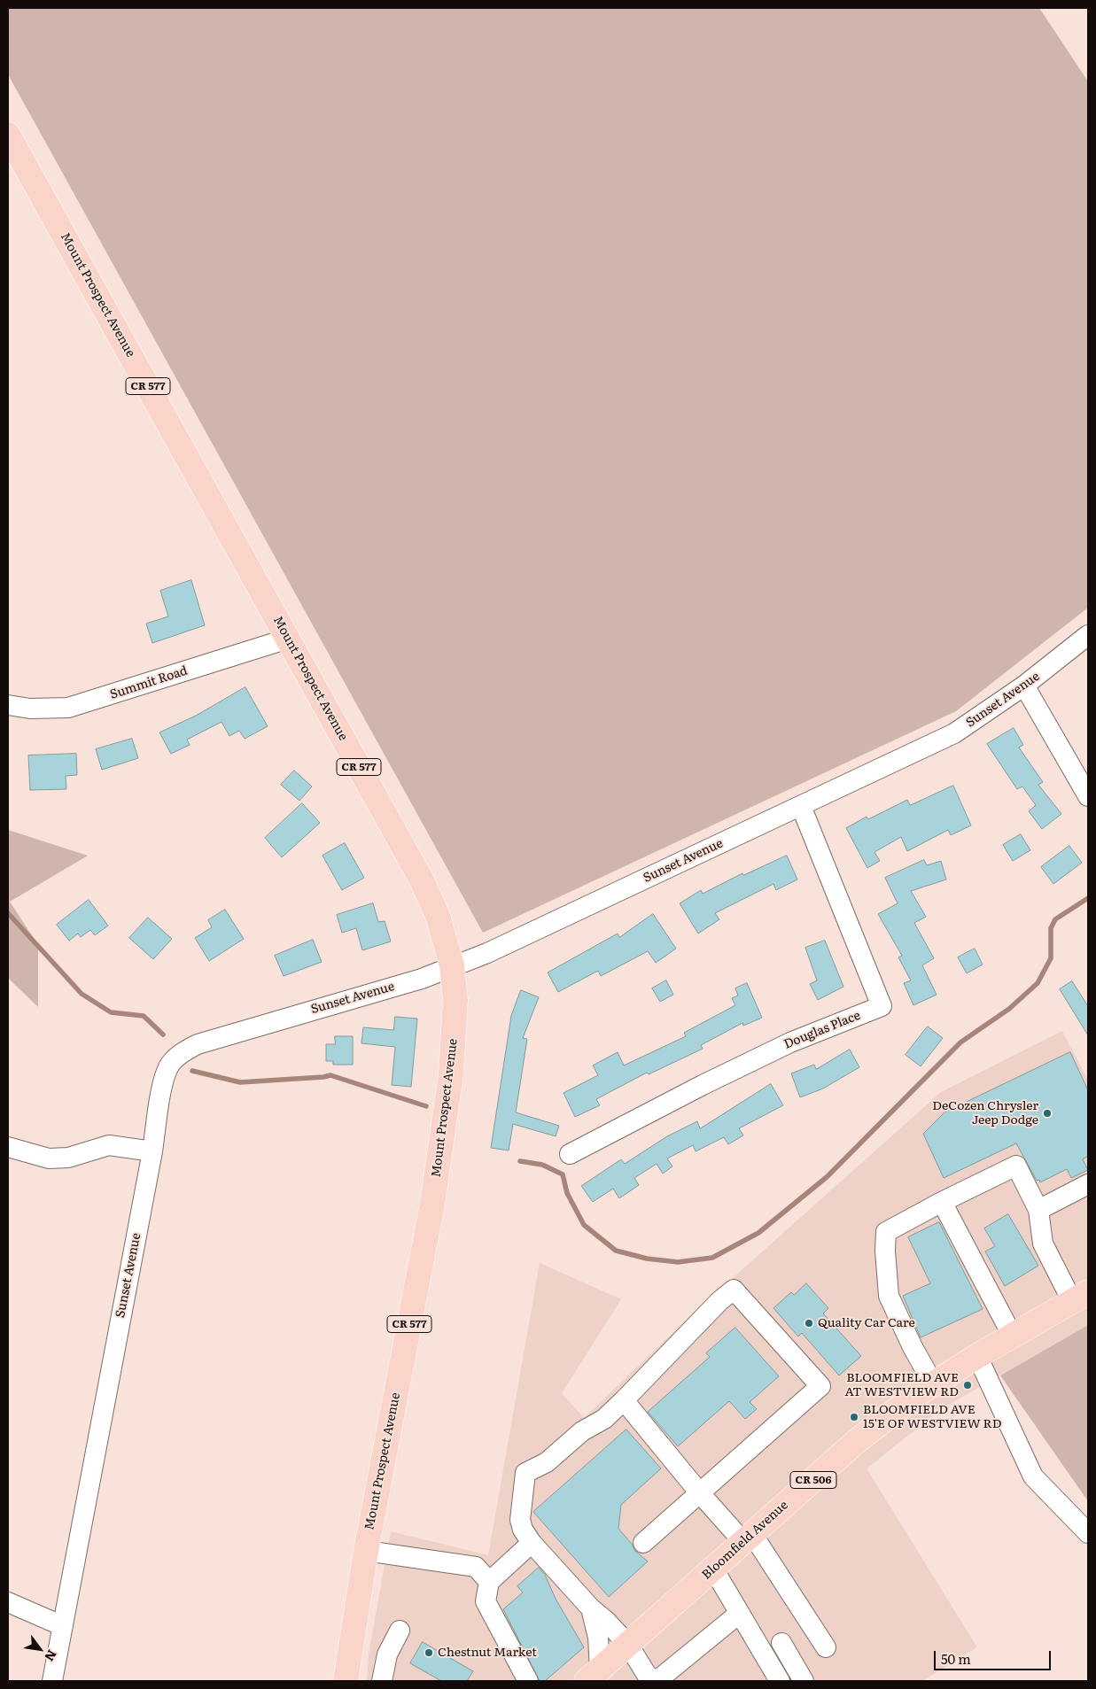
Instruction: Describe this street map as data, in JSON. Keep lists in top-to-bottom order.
{
  "streets": {
    "main road": [
      "Mount Prospect Avenue",
      "CR 577",
      "CR 506",
      "Bloomfield Avenue"
    ],
    "street": ["Summit Road", "Sunset Avenue", "Douglas Place"]
  },
  "crossings": [
    ["Mount Prospect Avenue", "Summit Road"],
    ["Mount Prospect Avenue", "Sunset Avenue"],
    ["Sunset Avenue", "Douglas Place"]
  ],
  "places": [
    "DeCozen Chrysler Jeep Dodge",
    "Quality Car Care",
    "BLOOMFIELD AVE AT WESTVIEW RD",
    "BLOOMFIELD AVE 15'E OF WESTVIEW RD",
    "Chestnut Market"
  ],
  "scale_bar": "50 m",
  "north": "bottom right"
}
